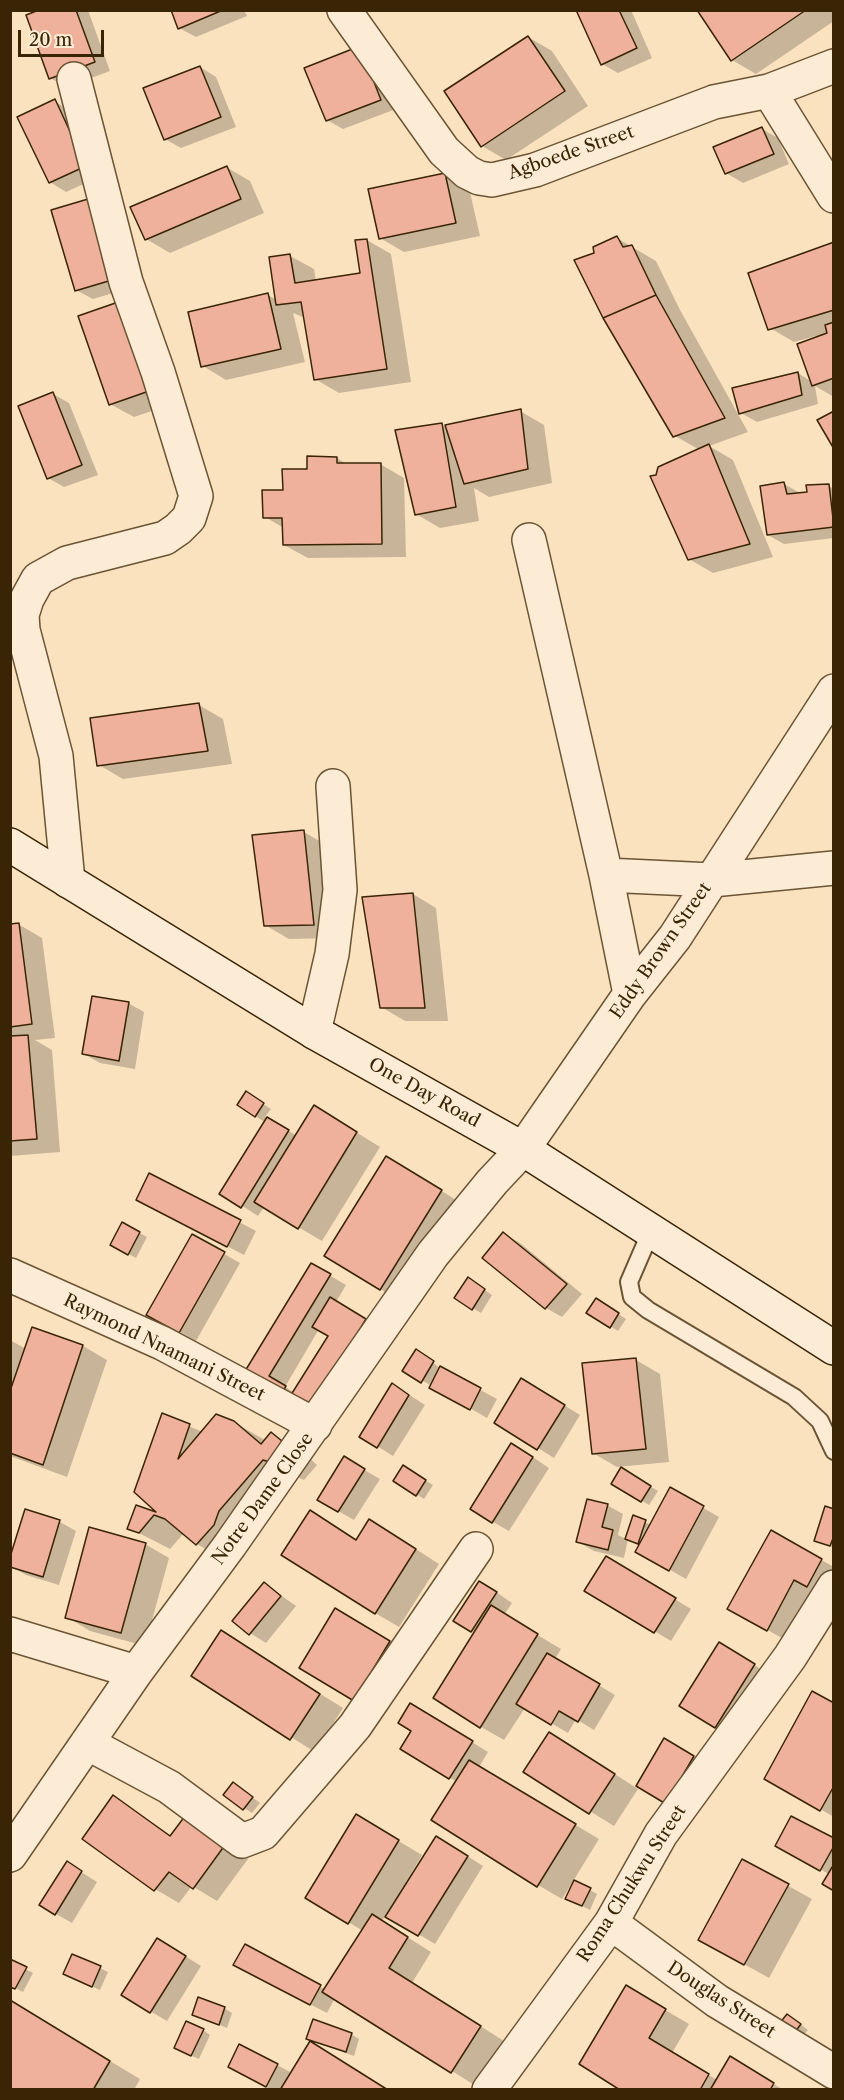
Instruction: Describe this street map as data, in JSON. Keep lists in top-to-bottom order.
{
  "streets": {
    "street": [
      "Agboede Street",
      "Eddy Brown Street",
      "One Day Road",
      "Raymond Nnamani Street",
      "Notre Dame Close",
      "Roma Chukwu Street",
      "Douglas Street"
    ]
  },
  "crossings": [
    ["Eddy Brown Street", "One Day Road"],
    ["Eddy Brown Street", "Notre Dame Close"],
    ["One Day Road", "Notre Dame Close"],
    ["Raymond Nnamani Street", "Notre Dame Close"],
    ["Roma Chukwu Street", "Douglas Street"]
  ],
  "scale_bar": "20 m"
}
